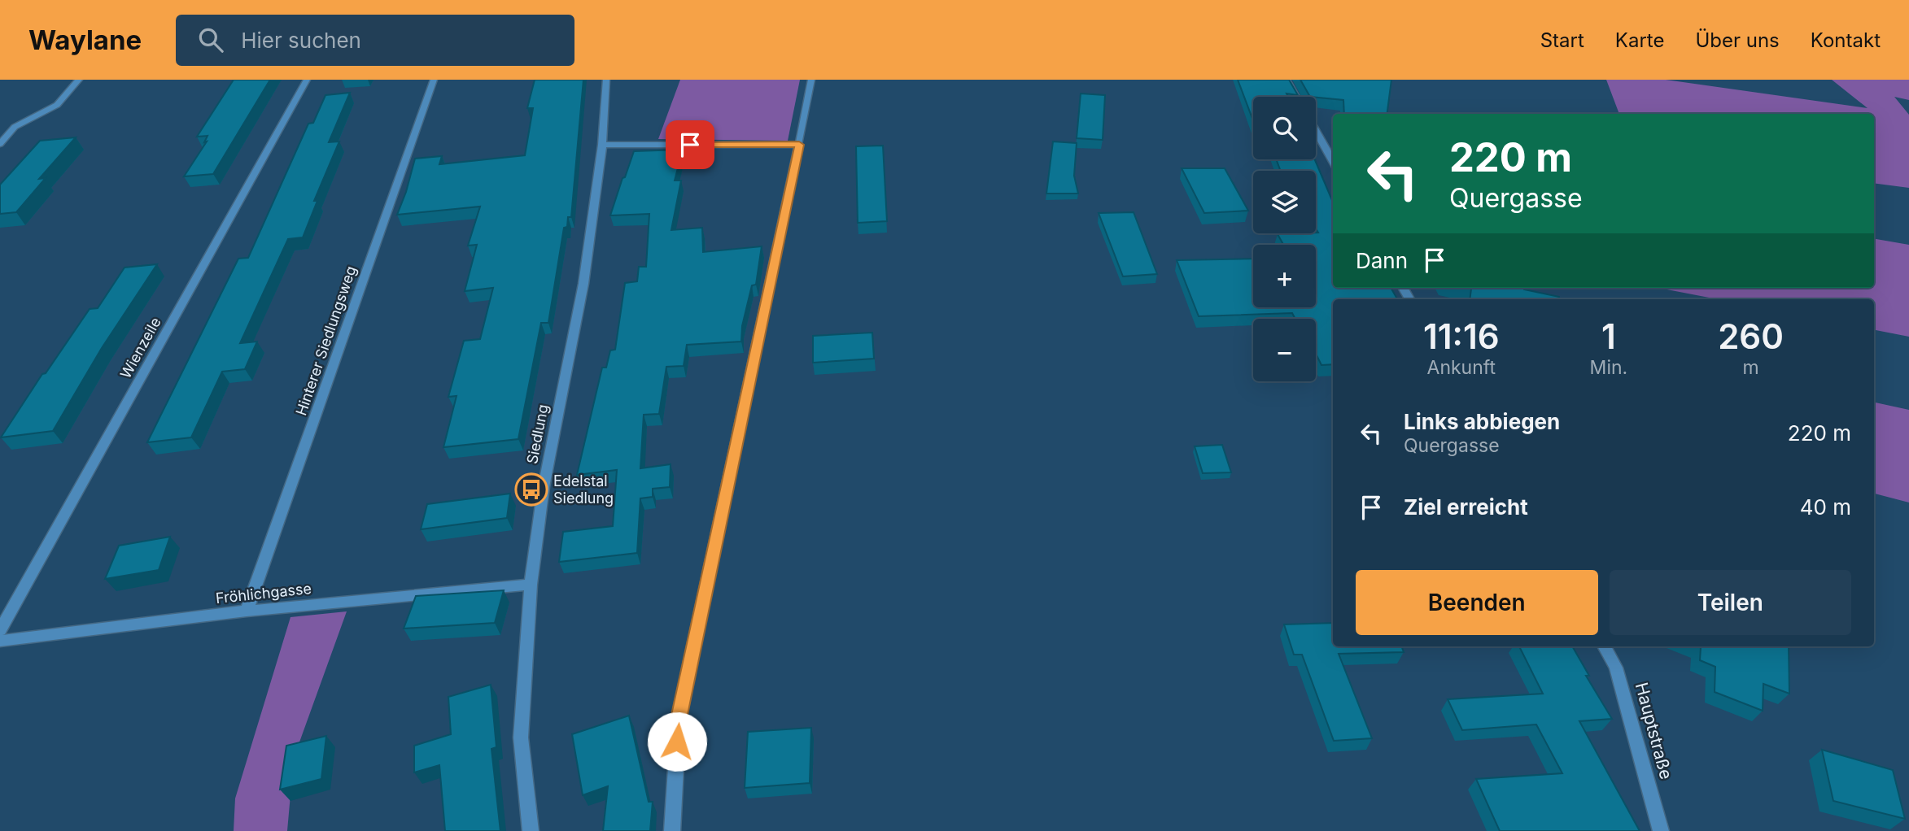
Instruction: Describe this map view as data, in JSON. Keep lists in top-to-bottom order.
{
  "streets": {
    "street": [
      "Hinterer Siedlungsweg",
      "Wienzeile",
      "Siedlung",
      "Fröhlichgasse",
      "Hauptstraße"
    ]
  },
  "crossings": [
    ["Hinterer Siedlungsweg", "Fröhlichgasse"],
    ["Siedlung", "Fröhlichgasse"]
  ],
  "places": {
    "bus stop": ["Edelstal Siedlung"]
  },
  "page": {
    "header": "Waylane",
    "search": "Hier suchen",
    "nav": [
      "Start",
      "Karte",
      "Über uns",
      "Kontakt"
    ],
    "map_buttons": ["+", "−"],
    "turn": ["220 m", "Quergasse"],
    "then": "Dann",
    "eta": [
      "11:16",
      "Ankunft",
      "1",
      "Min.",
      "260",
      "m"
    ],
    "list": [
      {
        "name": "Links abbiegen",
        "note": "Quergasse",
        "value": "220 m"
      },
      {
        "name": "Ziel erreicht",
        "value": "40 m"
      }
    ],
    "buttons": ["Beenden", "Teilen"]
  }
}
